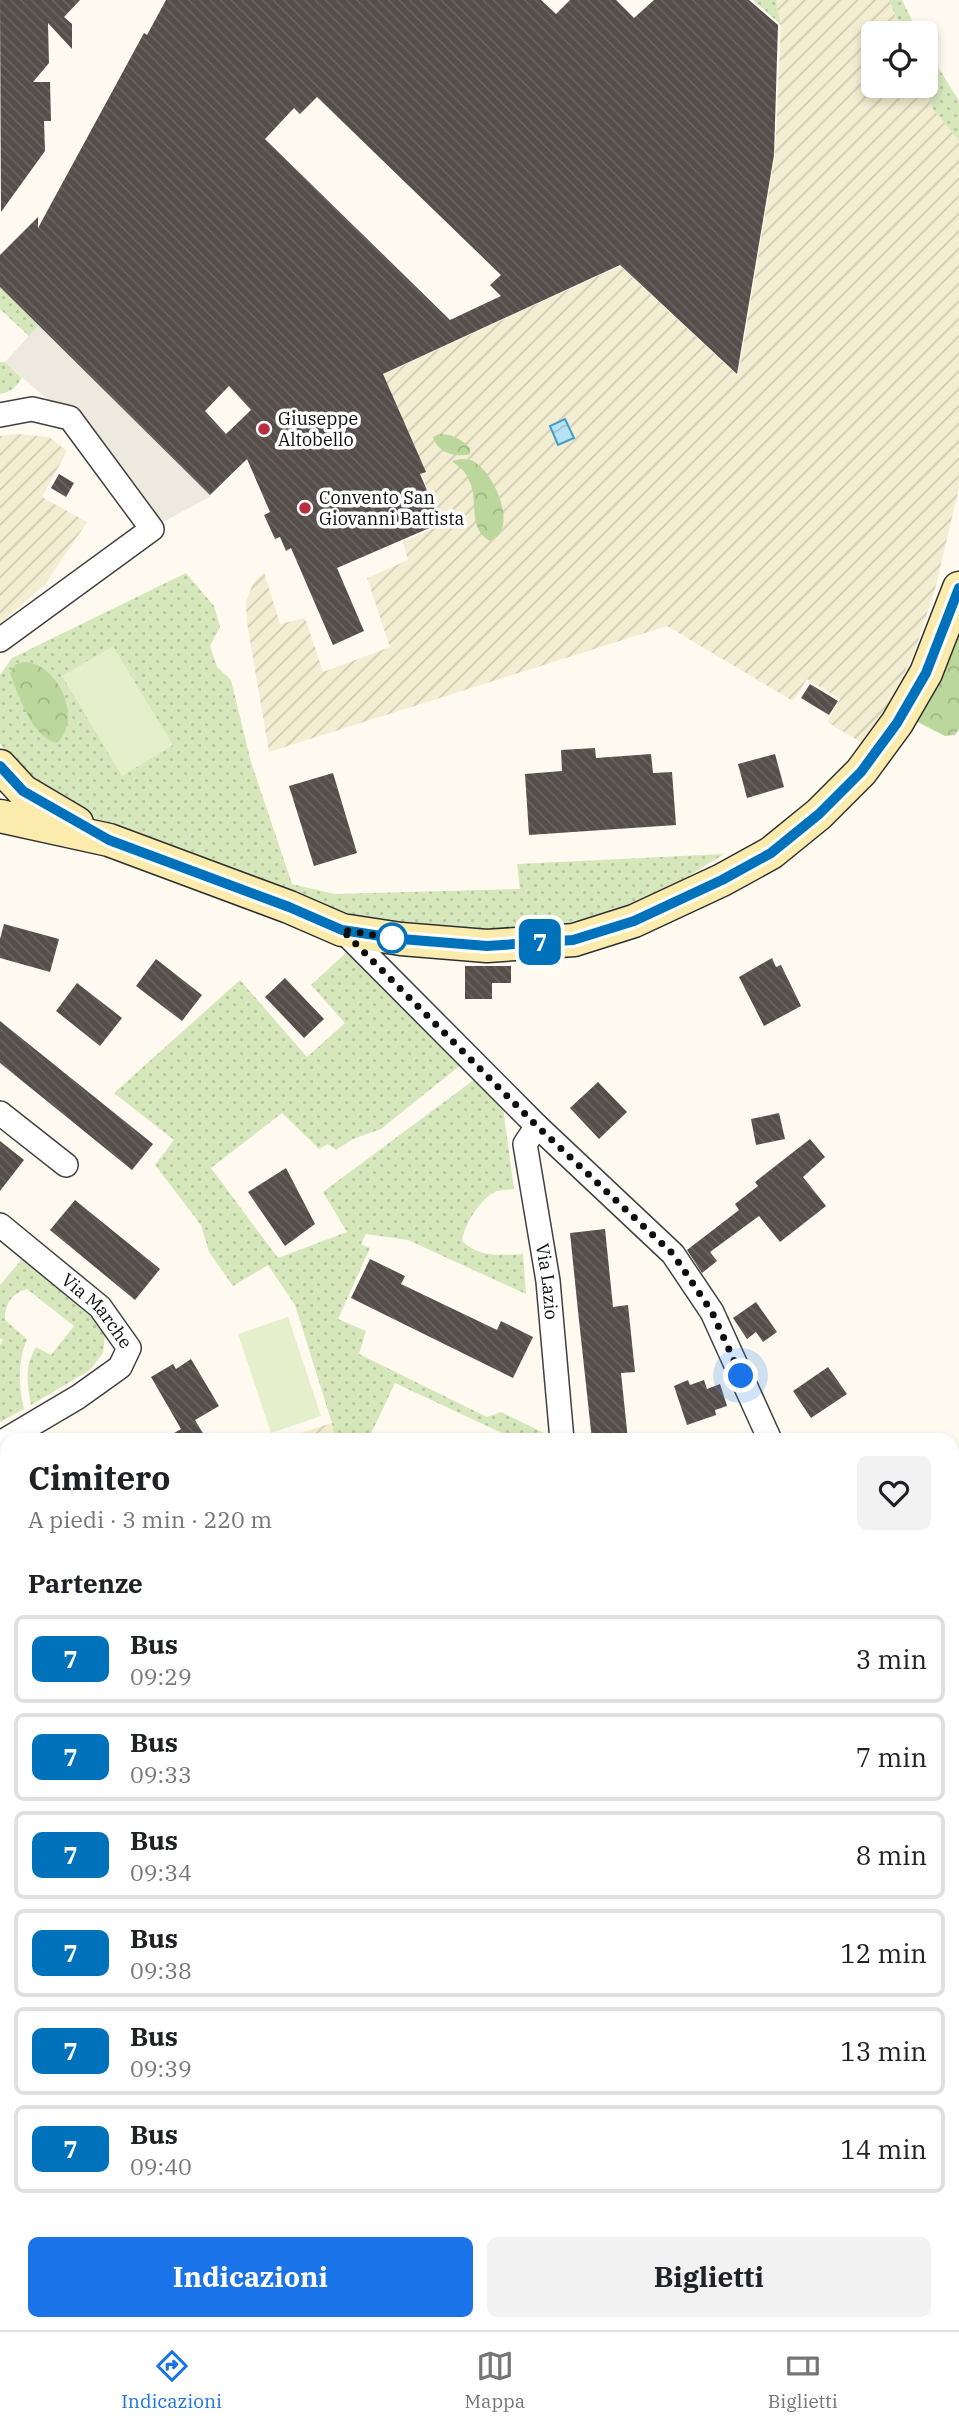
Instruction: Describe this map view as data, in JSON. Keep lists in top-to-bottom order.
{
  "streets": {
    "street": ["Via Lazio", "Via Marche"]
  },
  "places": ["Giuseppe Altobello", "Convento San Giovanni Battista"],
  "lines": ["bus line 7"],
  "page": {
    "on_map": "7",
    "heading": [
      ["Cimitero", "A piedi · 3 min · 220 m"],
      "Partenze"
    ],
    "list": [
      {
        "mark": "7",
        "name": "Bus",
        "note": "09:29",
        "value": "3 min"
      },
      {
        "mark": "7",
        "name": "Bus",
        "note": "09:33",
        "value": "7 min"
      },
      {
        "mark": "7",
        "name": "Bus",
        "note": "09:34",
        "value": "8 min"
      },
      {
        "mark": "7",
        "name": "Bus",
        "note": "09:38",
        "value": "12 min"
      },
      {
        "mark": "7",
        "name": "Bus",
        "note": "09:39",
        "value": "13 min"
      },
      {
        "mark": "7",
        "name": "Bus",
        "note": "09:40",
        "value": "14 min"
      }
    ],
    "buttons": ["Indicazioni", "Biglietti"],
    "tabs": ["Indicazioni", "Mappa", "Biglietti"]
  }
}
